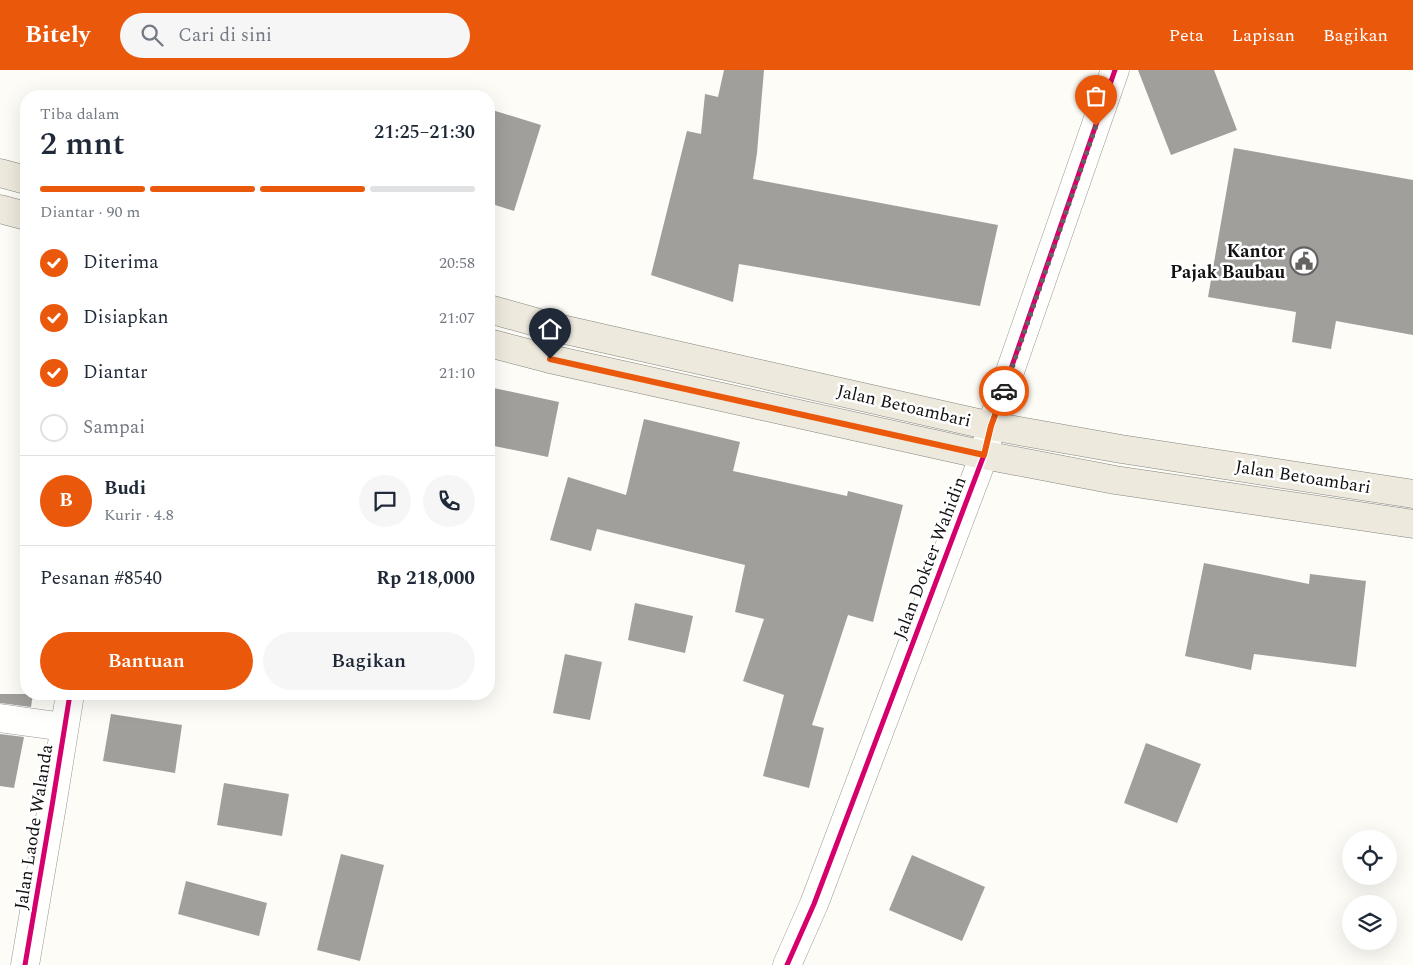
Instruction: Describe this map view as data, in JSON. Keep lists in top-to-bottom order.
{
  "streets": {
    "main road": ["Jalan Betoambari"],
    "street": ["Jalan Dokter Wahidin", "Jalan Laode Walanda"]
  },
  "crossings": [
    ["Jalan Betoambari", "Jalan Dokter Wahidin"]
  ],
  "places": {
    "public building": ["Kantor Pajak Baubau"]
  },
  "page": {
    "header": "Bitely",
    "search": "Cari di sini",
    "nav": ["Peta", "Lapisan", "Bagikan"],
    "heading": ["2 mnt", "Tiba dalam", "21:25–21:30"],
    "panel": [
      "Budi",
      "Kurir · 4.8",
      "Pesanan #8540",
      "Rp 218,000"
    ],
    "bar": "Diantar · 90 m",
    "list": [
      ["Diterima", "20:58"],
      ["Disiapkan", "21:07"],
      ["Diantar", "21:10"],
      "Sampai"
    ],
    "round": "B",
    "buttons": ["Bantuan", "Bagikan"]
  }
}
